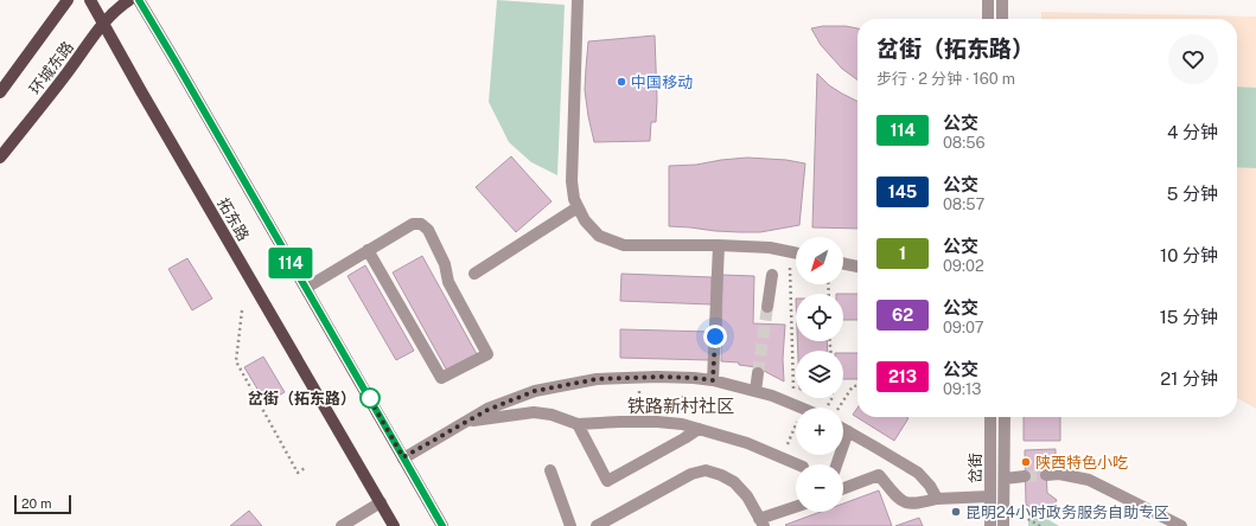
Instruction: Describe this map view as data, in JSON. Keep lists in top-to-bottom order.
{
  "streets": {
    "main road": ["环城东路", "拓东路"],
    "street": ["岔街"]
  },
  "crossings": [
    ["环城东路", "拓东路"]
  ],
  "districts": ["铁路新村社区"],
  "places": [
    "中国移动",
    "岔街（拓东路）",
    "陕西特色小吃",
    "昆明24小时政务服务自助专区"
  ],
  "lines": ["bus line 114"],
  "scale_bar": "20 m",
  "north": "bottom left",
  "page": {
    "on_map": "114",
    "heading": ["岔街（拓东路）", "步行 · 2 分钟 · 160 m"],
    "list": [
      {
        "mark": "114",
        "name": "公交",
        "note": "08:56",
        "value": "4 分钟"
      },
      {
        "mark": "145",
        "name": "公交",
        "note": "08:57",
        "value": "5 分钟"
      },
      {
        "mark": "1",
        "name": "公交",
        "note": "09:02",
        "value": "10 分钟"
      },
      {
        "mark": "62",
        "name": "公交",
        "note": "09:07",
        "value": "15 分钟"
      },
      {
        "mark": "213",
        "name": "公交",
        "note": "09:13",
        "value": "21 分钟"
      }
    ],
    "map_buttons": ["+", "−"],
    "scale": "20 m"
  }
}
